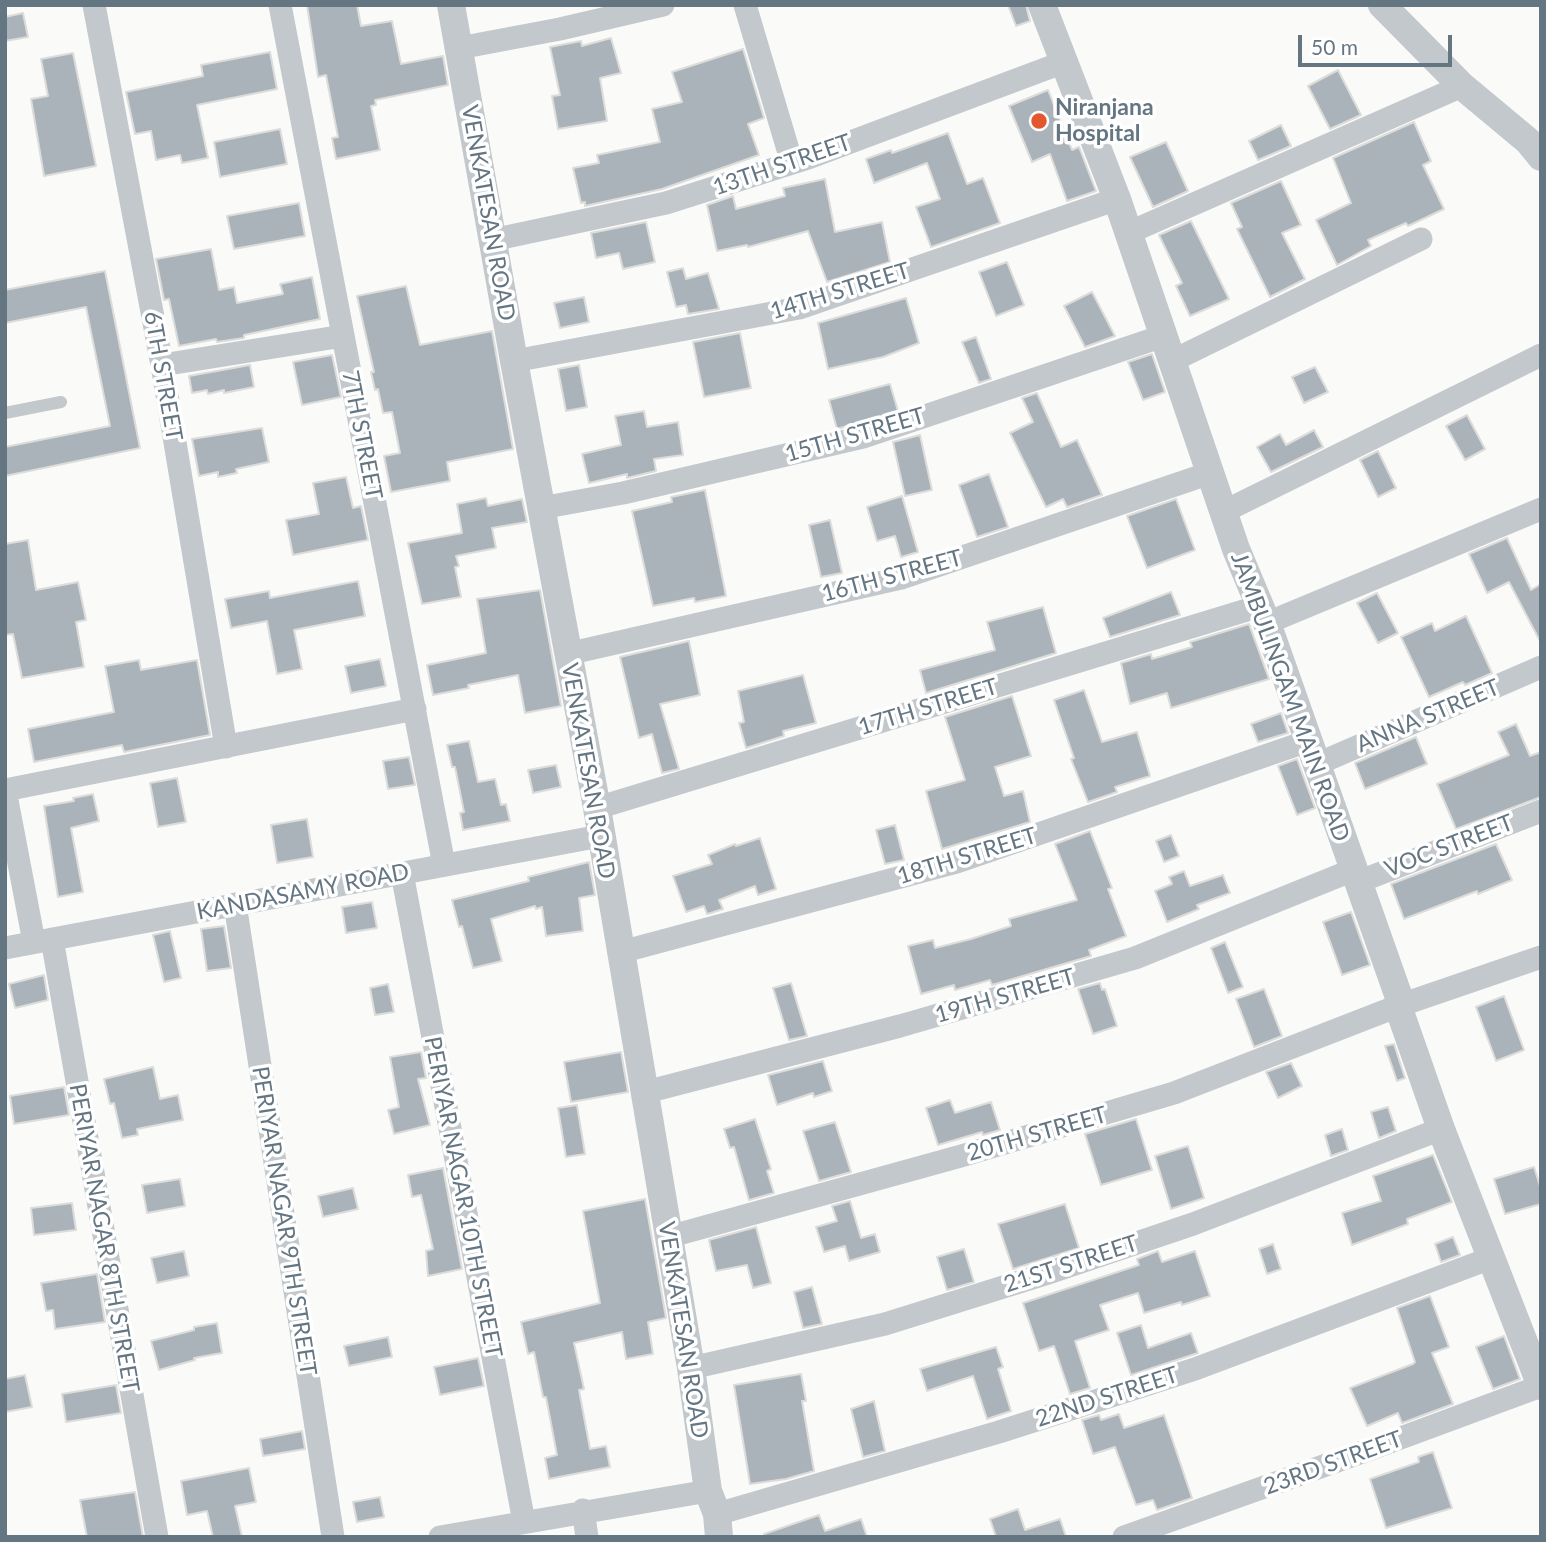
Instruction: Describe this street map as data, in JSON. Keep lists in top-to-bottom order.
{
  "streets": {
    "street": [
      "13TH STREET",
      "VENKATESAN ROAD",
      "14TH STREET",
      "6TH STREET",
      "7TH STREET",
      "15TH STREET",
      "16TH STREET",
      "JAMBULINGAM MAIN ROAD",
      "17TH STREET",
      "ANNA STREET",
      "VOC STREET",
      "18TH STREET",
      "KANDASAMY ROAD",
      "19TH STREET",
      "20TH STREET",
      "PERIYAR NAGAR 10TH STREET",
      "PERIYAR NAGAR 9TH STREET",
      "PERIYAR NAGAR 8TH STREET",
      "21ST STREET",
      "22ND STREET",
      "23RD STREET"
    ]
  },
  "crossings": [
    ["13TH STREET", "VENKATESAN ROAD"],
    ["13TH STREET", "JAMBULINGAM MAIN ROAD"],
    ["VENKATESAN ROAD", "14TH STREET"],
    ["VENKATESAN ROAD", "15TH STREET"],
    ["VENKATESAN ROAD", "16TH STREET"],
    ["VENKATESAN ROAD", "17TH STREET"],
    ["VENKATESAN ROAD", "18TH STREET"],
    ["VENKATESAN ROAD", "KANDASAMY ROAD"],
    ["VENKATESAN ROAD", "19TH STREET"],
    ["VENKATESAN ROAD", "20TH STREET"],
    ["VENKATESAN ROAD", "21ST STREET"],
    ["VENKATESAN ROAD", "22ND STREET"],
    ["14TH STREET", "JAMBULINGAM MAIN ROAD"],
    ["7TH STREET", "KANDASAMY ROAD"],
    ["15TH STREET", "JAMBULINGAM MAIN ROAD"],
    ["16TH STREET", "JAMBULINGAM MAIN ROAD"],
    ["JAMBULINGAM MAIN ROAD", "17TH STREET"],
    ["JAMBULINGAM MAIN ROAD", "ANNA STREET"],
    ["JAMBULINGAM MAIN ROAD", "VOC STREET"],
    ["JAMBULINGAM MAIN ROAD", "18TH STREET"],
    ["JAMBULINGAM MAIN ROAD", "19TH STREET"],
    ["JAMBULINGAM MAIN ROAD", "20TH STREET"],
    ["JAMBULINGAM MAIN ROAD", "21ST STREET"],
    ["JAMBULINGAM MAIN ROAD", "22ND STREET"],
    ["JAMBULINGAM MAIN ROAD", "23RD STREET"],
    ["ANNA STREET", "18TH STREET"],
    ["VOC STREET", "19TH STREET"],
    ["KANDASAMY ROAD", "PERIYAR NAGAR 10TH STREET"],
    ["KANDASAMY ROAD", "PERIYAR NAGAR 9TH STREET"],
    ["KANDASAMY ROAD", "PERIYAR NAGAR 8TH STREET"],
    ["PERIYAR NAGAR 10TH STREET", "22ND STREET"]
  ],
  "places": ["Niranjana Hospital"],
  "scale_bar": "50 m"
}
